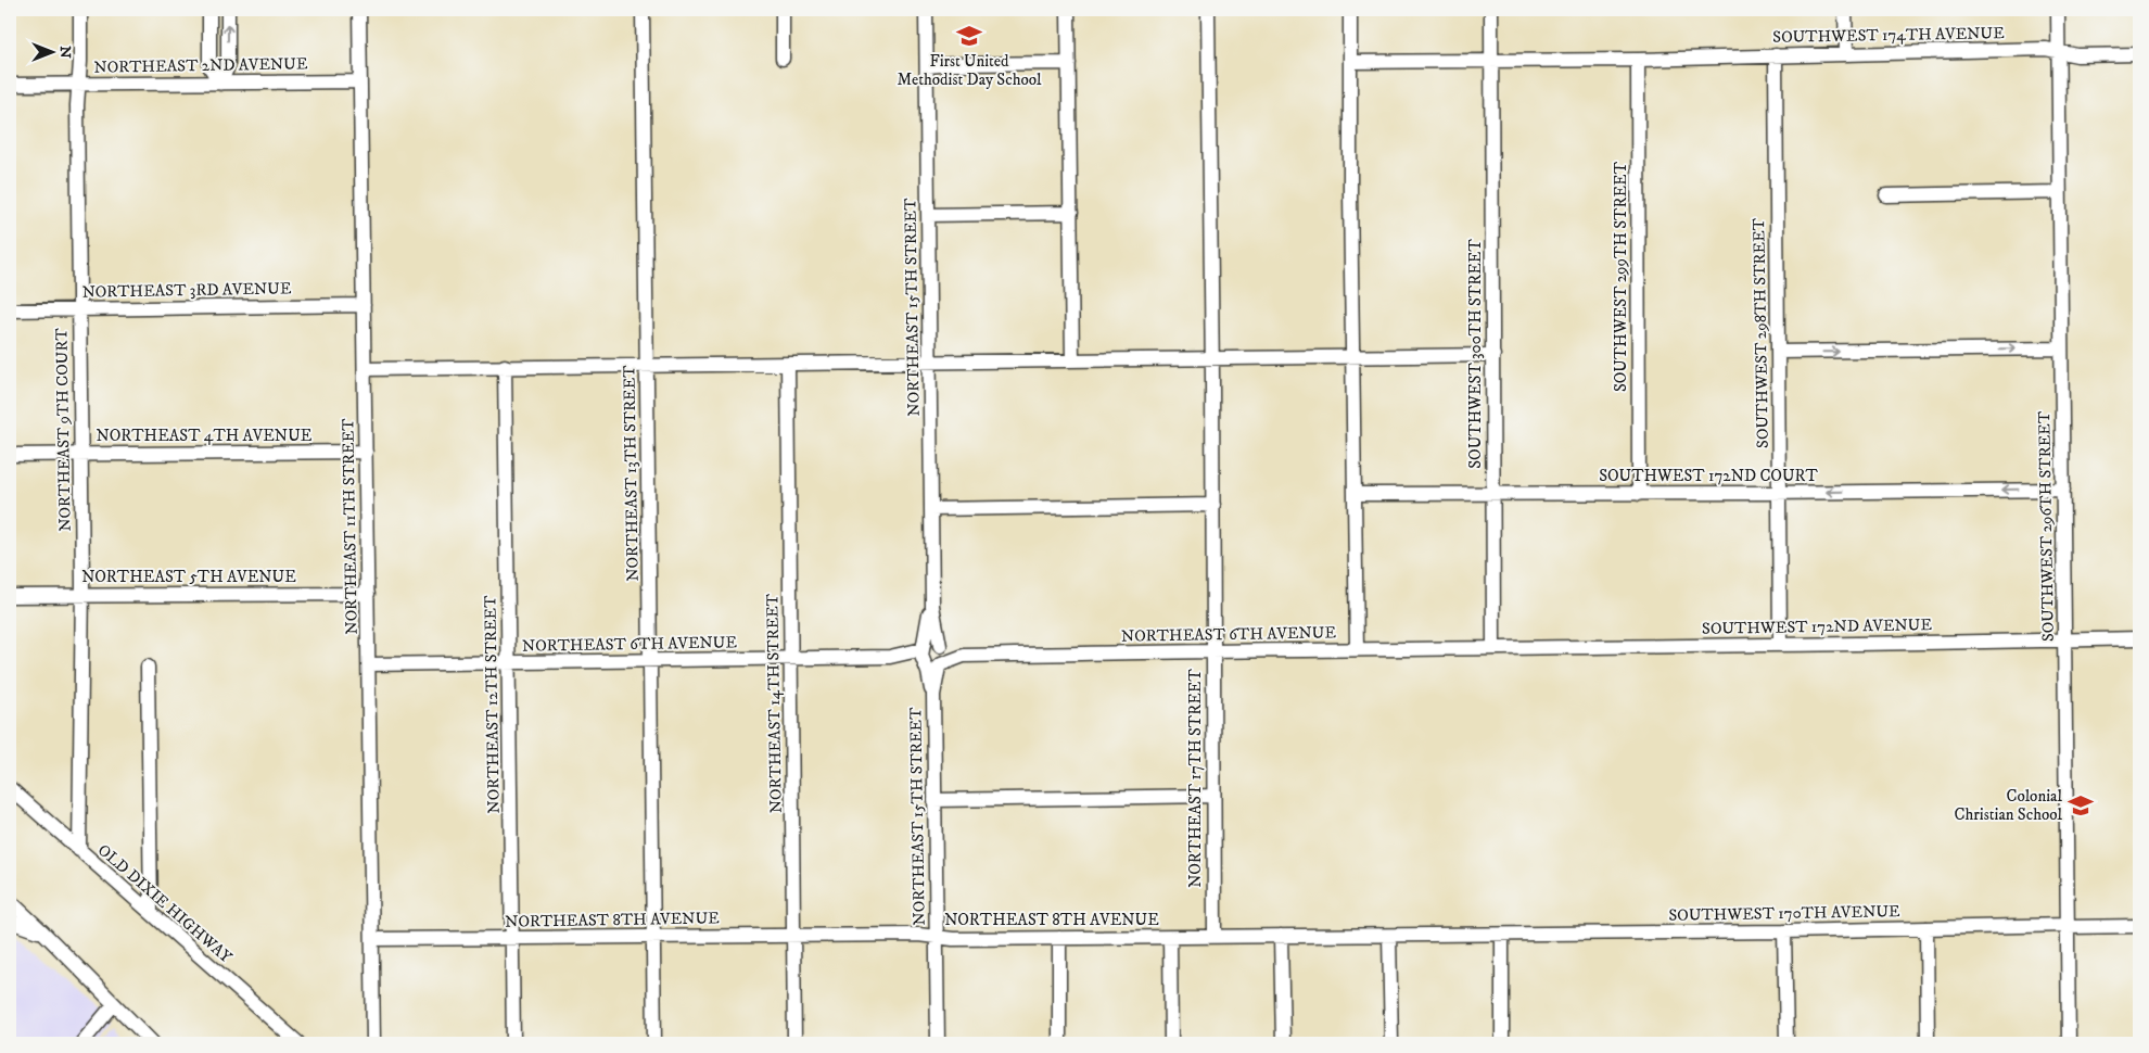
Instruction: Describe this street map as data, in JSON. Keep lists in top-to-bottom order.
{
  "streets": {
    "street": [
      "SOUTHWEST 174TH AVENUE",
      "NORTHEAST 2ND AVENUE",
      "SOUTHWEST 299TH STREET",
      "NORTHEAST 3RD AVENUE",
      "NORTHEAST 15TH STREET",
      "SOUTHWEST 298TH STREET",
      "SOUTHWEST 300TH STREET",
      "NORTHEAST 9TH COURT",
      "NORTHEAST 4TH AVENUE",
      "NORTHEAST 13TH STREET",
      "SOUTHWEST 172ND COURT",
      "NORTHEAST 11TH STREET",
      "SOUTHWEST 296TH STREET",
      "NORTHEAST 5TH AVENUE",
      "SOUTHWEST 172ND AVENUE",
      "NORTHEAST 6TH AVENUE",
      "NORTHEAST 14TH STREET",
      "NORTHEAST 12TH STREET",
      "NORTHEAST 17TH STREET",
      "OLD DIXIE HIGHWAY",
      "SOUTHWEST 170TH AVENUE",
      "NORTHEAST 8TH AVENUE"
    ]
  },
  "crossings": [
    ["SOUTHWEST 174TH AVENUE", "SOUTHWEST 299TH STREET"],
    ["SOUTHWEST 174TH AVENUE", "SOUTHWEST 298TH STREET"],
    ["SOUTHWEST 174TH AVENUE", "SOUTHWEST 296TH STREET"],
    ["NORTHEAST 2ND AVENUE", "NORTHEAST 9TH COURT"],
    ["NORTHEAST 2ND AVENUE", "NORTHEAST 11TH STREET"],
    ["SOUTHWEST 299TH STREET", "SOUTHWEST 172ND COURT"],
    ["NORTHEAST 3RD AVENUE", "NORTHEAST 9TH COURT"],
    ["NORTHEAST 3RD AVENUE", "NORTHEAST 11TH STREET"],
    ["NORTHEAST 15TH STREET", "NORTHEAST 6TH AVENUE"],
    ["NORTHEAST 15TH STREET", "NORTHEAST 8TH AVENUE"],
    ["SOUTHWEST 298TH STREET", "SOUTHWEST 172ND COURT"],
    ["SOUTHWEST 298TH STREET", "SOUTHWEST 172ND AVENUE"],
    ["SOUTHWEST 300TH STREET", "SOUTHWEST 172ND COURT"],
    ["SOUTHWEST 300TH STREET", "SOUTHWEST 172ND AVENUE"],
    ["SOUTHWEST 300TH STREET", "NORTHEAST 6TH AVENUE"],
    ["NORTHEAST 9TH COURT", "NORTHEAST 4TH AVENUE"],
    ["NORTHEAST 9TH COURT", "NORTHEAST 5TH AVENUE"],
    ["NORTHEAST 9TH COURT", "OLD DIXIE HIGHWAY"],
    ["NORTHEAST 4TH AVENUE", "NORTHEAST 11TH STREET"],
    ["NORTHEAST 13TH STREET", "NORTHEAST 6TH AVENUE"],
    ["NORTHEAST 13TH STREET", "NORTHEAST 8TH AVENUE"],
    ["SOUTHWEST 172ND COURT", "SOUTHWEST 296TH STREET"],
    ["NORTHEAST 11TH STREET", "NORTHEAST 5TH AVENUE"],
    ["NORTHEAST 11TH STREET", "NORTHEAST 6TH AVENUE"],
    ["NORTHEAST 11TH STREET", "NORTHEAST 8TH AVENUE"],
    ["SOUTHWEST 296TH STREET", "SOUTHWEST 172ND AVENUE"],
    ["SOUTHWEST 296TH STREET", "SOUTHWEST 170TH AVENUE"],
    ["SOUTHWEST 172ND AVENUE", "NORTHEAST 6TH AVENUE"],
    ["NORTHEAST 6TH AVENUE", "NORTHEAST 14TH STREET"],
    ["NORTHEAST 6TH AVENUE", "NORTHEAST 12TH STREET"],
    ["NORTHEAST 6TH AVENUE", "NORTHEAST 17TH STREET"],
    ["NORTHEAST 14TH STREET", "NORTHEAST 8TH AVENUE"],
    ["NORTHEAST 12TH STREET", "NORTHEAST 8TH AVENUE"],
    ["NORTHEAST 17TH STREET", "NORTHEAST 8TH AVENUE"],
    ["SOUTHWEST 170TH AVENUE", "NORTHEAST 8TH AVENUE"]
  ],
  "one_way": ["SOUTHWEST 172ND COURT"],
  "places": {
    "school or university": ["First United Methodist Day School", "Colonial Christian School"]
  },
  "north": "right"
}
